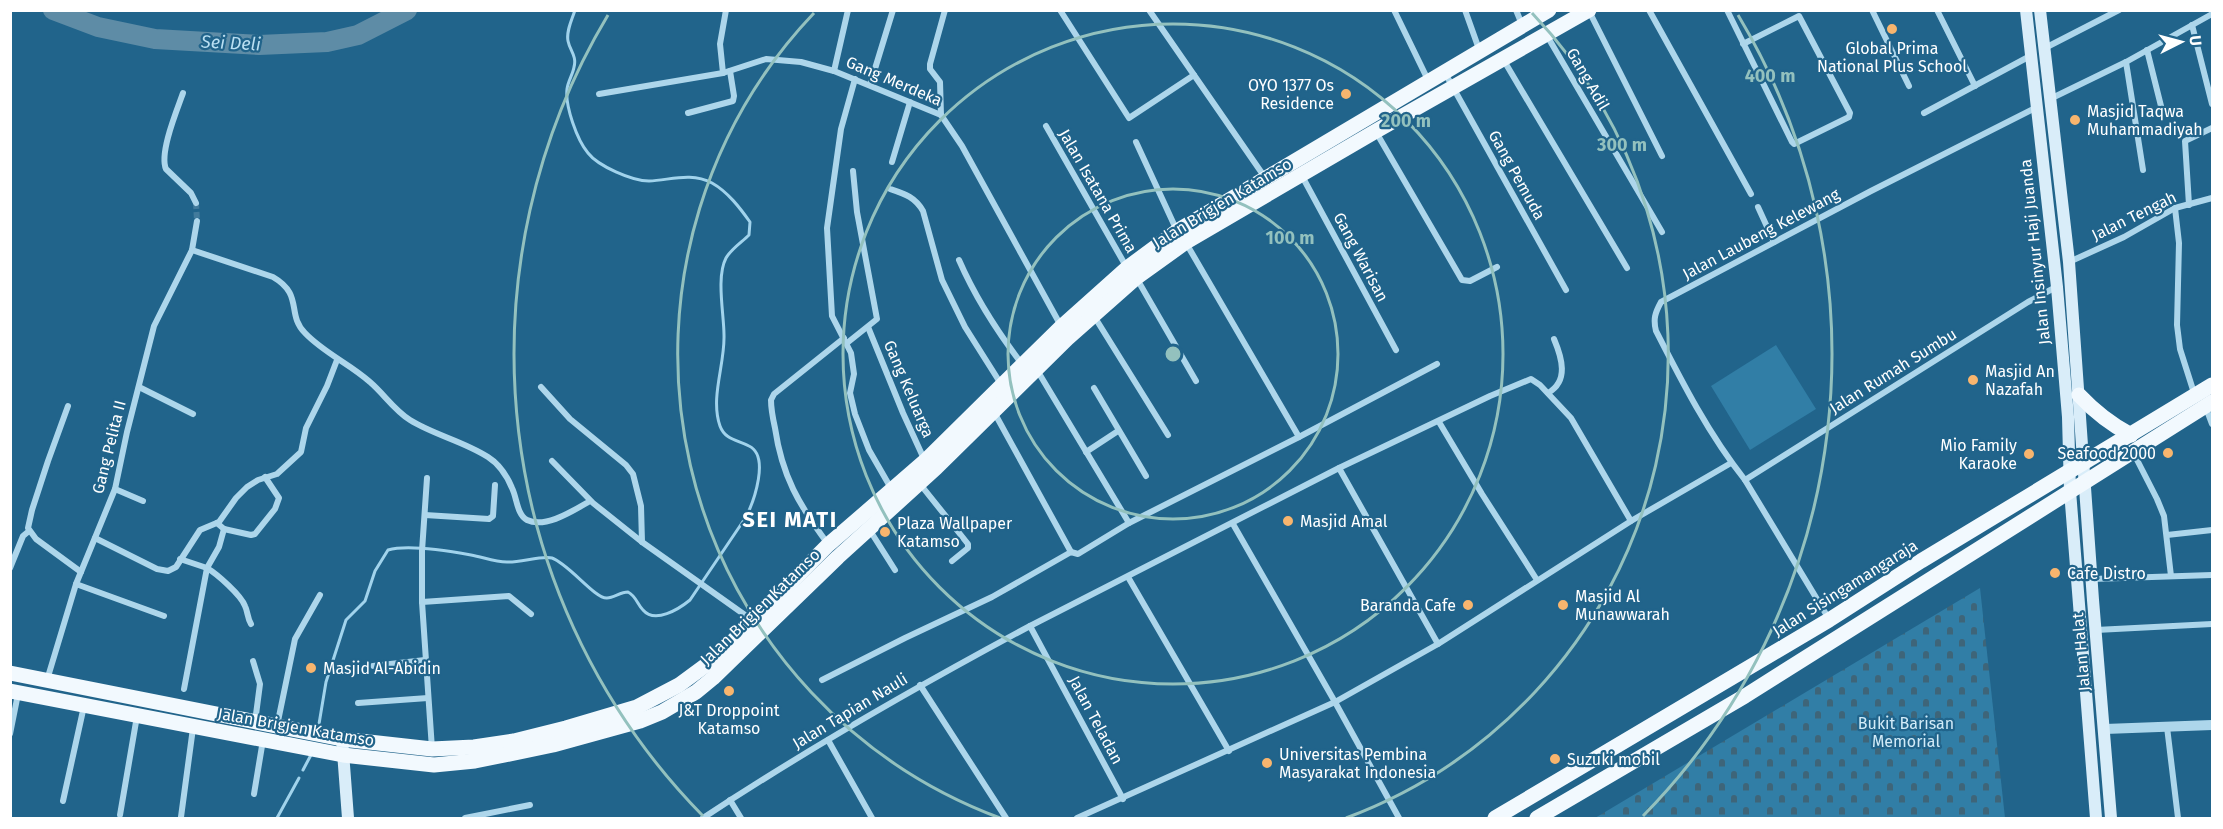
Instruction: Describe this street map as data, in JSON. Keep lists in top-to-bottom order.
{
  "streets": {
    "main road": [
      "Jalan Brigjen Katamso",
      "Jalan Insinyur Haji Juanda",
      "Jalan Sisingamangaraja",
      "Jalan Halat"
    ],
    "street": [
      "Gang Adil",
      "Gang Merdeka",
      "Gang Pemuda",
      "Jalan Isatana Prima",
      "Jalan Tengah",
      "Jalan Laubeng Kelewang",
      "Gang Warisan",
      "Jalan Rumah Sumbu",
      "Gang Keluarga",
      "Gang Pelita II",
      "Jalan Tapian Nauli",
      "Jalan Teladan"
    ]
  },
  "crossings": [
    ["Gang Adil", "Jalan Brigjen Katamso"],
    ["Gang Merdeka", "Jalan Brigjen Katamso"],
    ["Gang Pemuda", "Jalan Brigjen Katamso"],
    ["Jalan Isatana Prima", "Jalan Brigjen Katamso"],
    ["Jalan Brigjen Katamso", "Gang Warisan"],
    ["Jalan Brigjen Katamso", "Gang Keluarga"],
    ["Jalan Brigjen Katamso", "Gang Pelita II"],
    ["Jalan Tengah", "Jalan Insinyur Haji Juanda"],
    ["Jalan Laubeng Kelewang", "Jalan Insinyur Haji Juanda"],
    ["Jalan Laubeng Kelewang", "Jalan Rumah Sumbu"],
    ["Jalan Laubeng Kelewang", "Jalan Sisingamangaraja"],
    ["Jalan Insinyur Haji Juanda", "Jalan Rumah Sumbu"],
    ["Jalan Insinyur Haji Juanda", "Jalan Sisingamangaraja"],
    ["Jalan Insinyur Haji Juanda", "Jalan Halat"],
    ["Jalan Sisingamangaraja", "Jalan Halat"],
    ["Jalan Tapian Nauli", "Jalan Teladan"]
  ],
  "districts": ["SEI MATI"],
  "water": ["Sei Deli"],
  "parks": ["Bukit Barisan Memorial"],
  "places": [
    "Global Prima National Plus School",
    "OYO 1377 Os Residence",
    "Masjid Taqwa Muhammadiyah",
    "Masjid An Nazafah",
    "Seafood 2000",
    "Mio Family Karaoke",
    "Masjid Amal",
    "Plaza Wallpaper Katamso",
    "Cafe Distro",
    "Baranda Cafe",
    "Masjid Al Munawwarah",
    "Masjid Al-Abidin",
    "J&T Droppoint Katamso",
    "Suzuki mobil",
    "Universitas Pembina Masyarakat Indonesia"
  ],
  "north": "right",
  "rings": [
    "400 m",
    "200 m",
    "300 m",
    "100 m"
  ]
}
